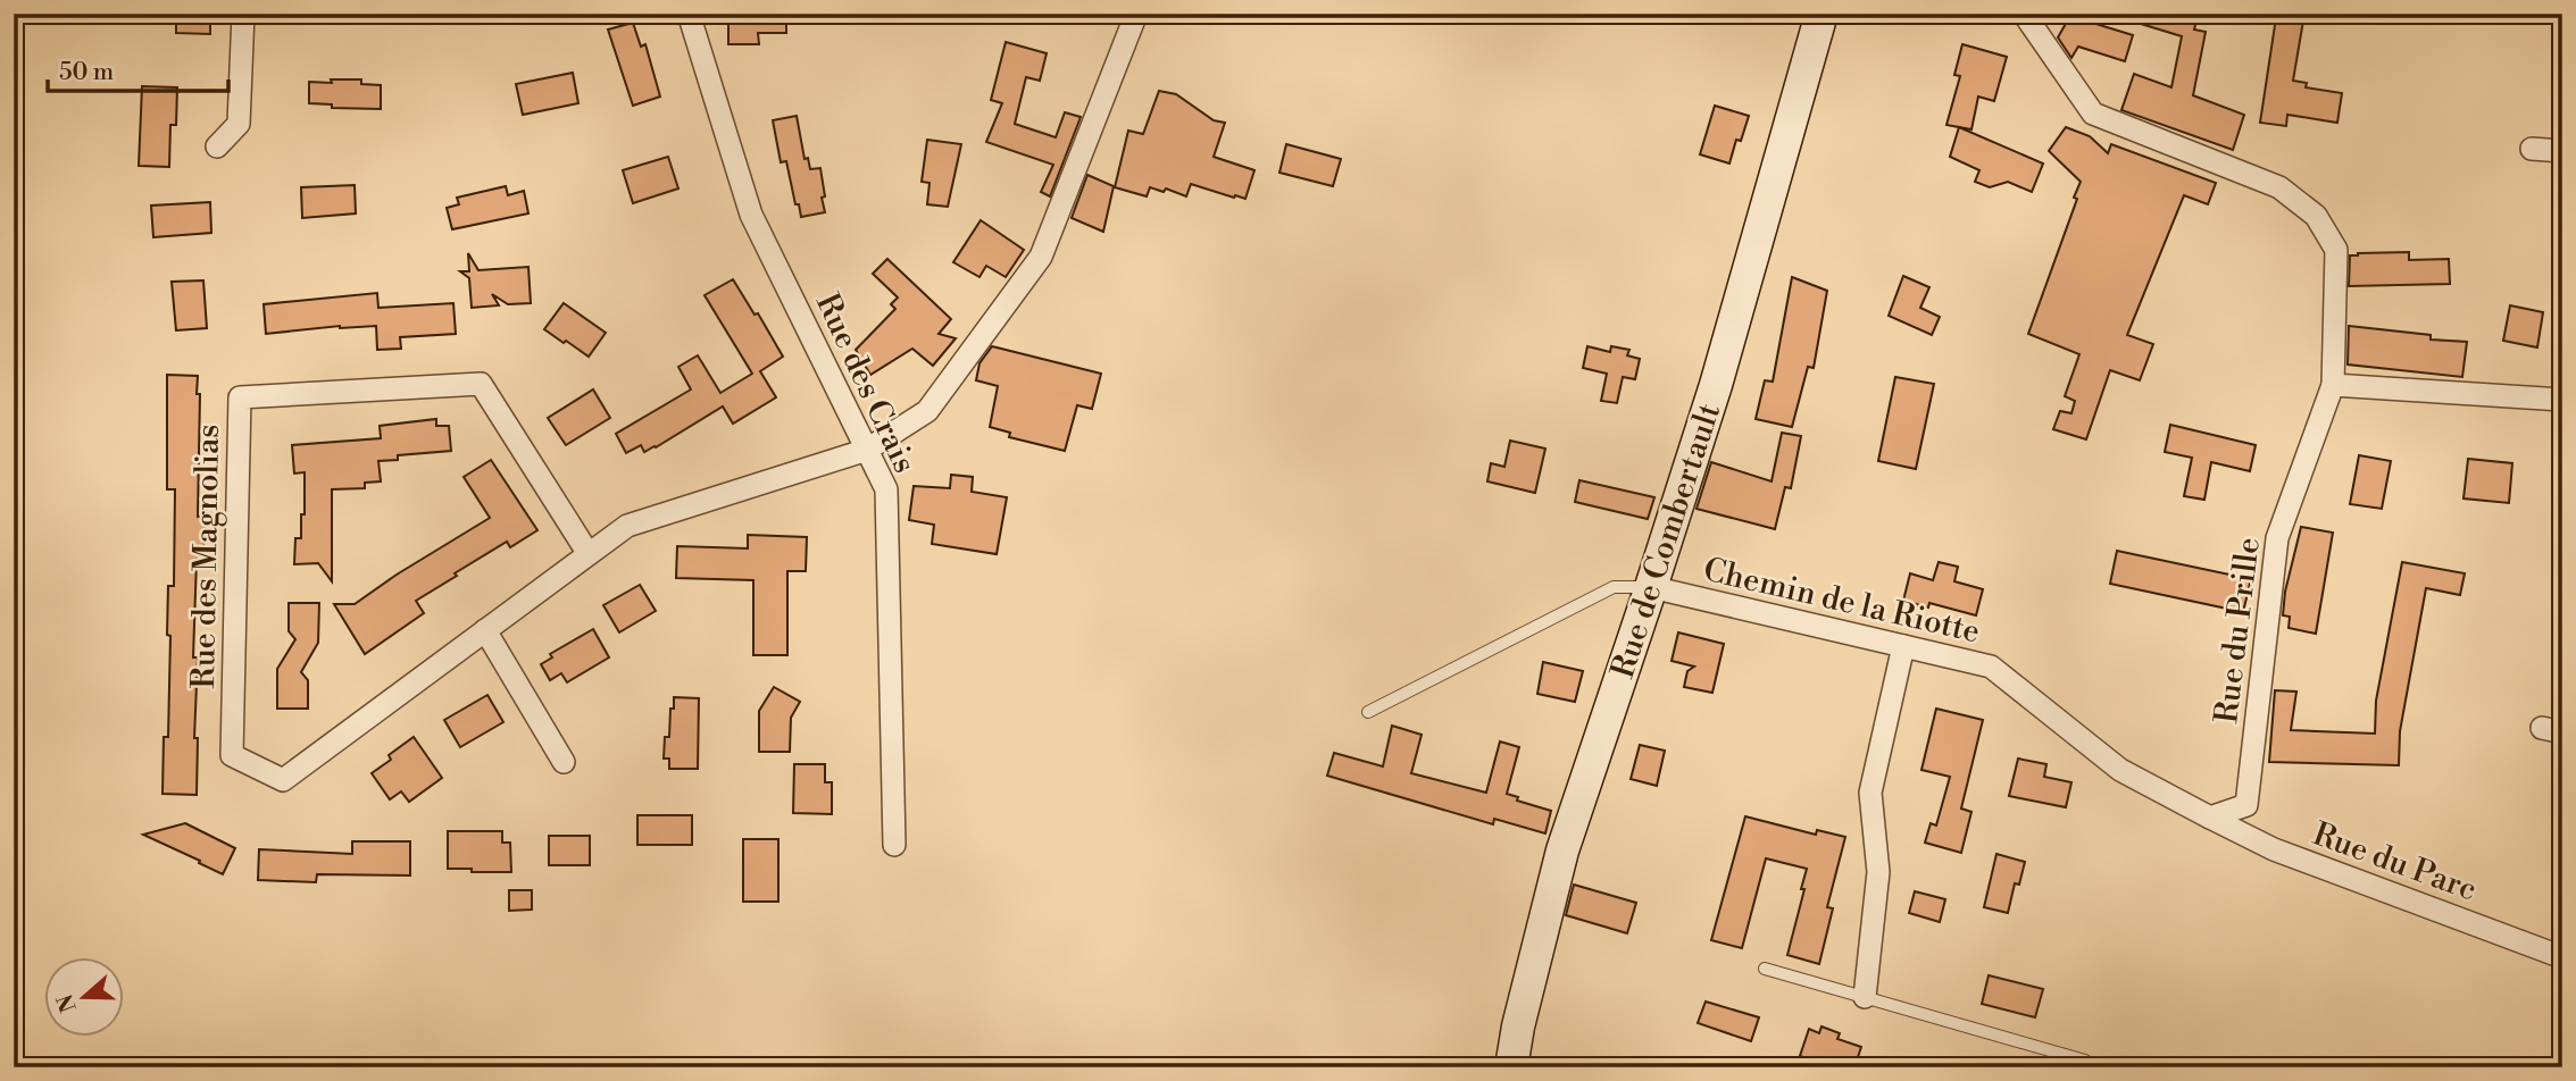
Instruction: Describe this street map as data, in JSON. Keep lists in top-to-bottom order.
{
  "streets": {
    "street": [
      "Rue des Crais",
      "Rue de Combertault",
      "Rue des Magnolias",
      "Chemin de la Riotte",
      "Rue du Prille",
      "Rue du Parc"
    ]
  },
  "crossings": [
    ["Rue des Crais", "Rue des Magnolias"],
    ["Rue de Combertault", "Chemin de la Riotte"],
    ["Chemin de la Riotte", "Rue du Prille"],
    ["Chemin de la Riotte", "Rue du Parc"],
    ["Rue du Prille", "Rue du Parc"]
  ],
  "scale_bar": "50 m",
  "north": "left"
}
